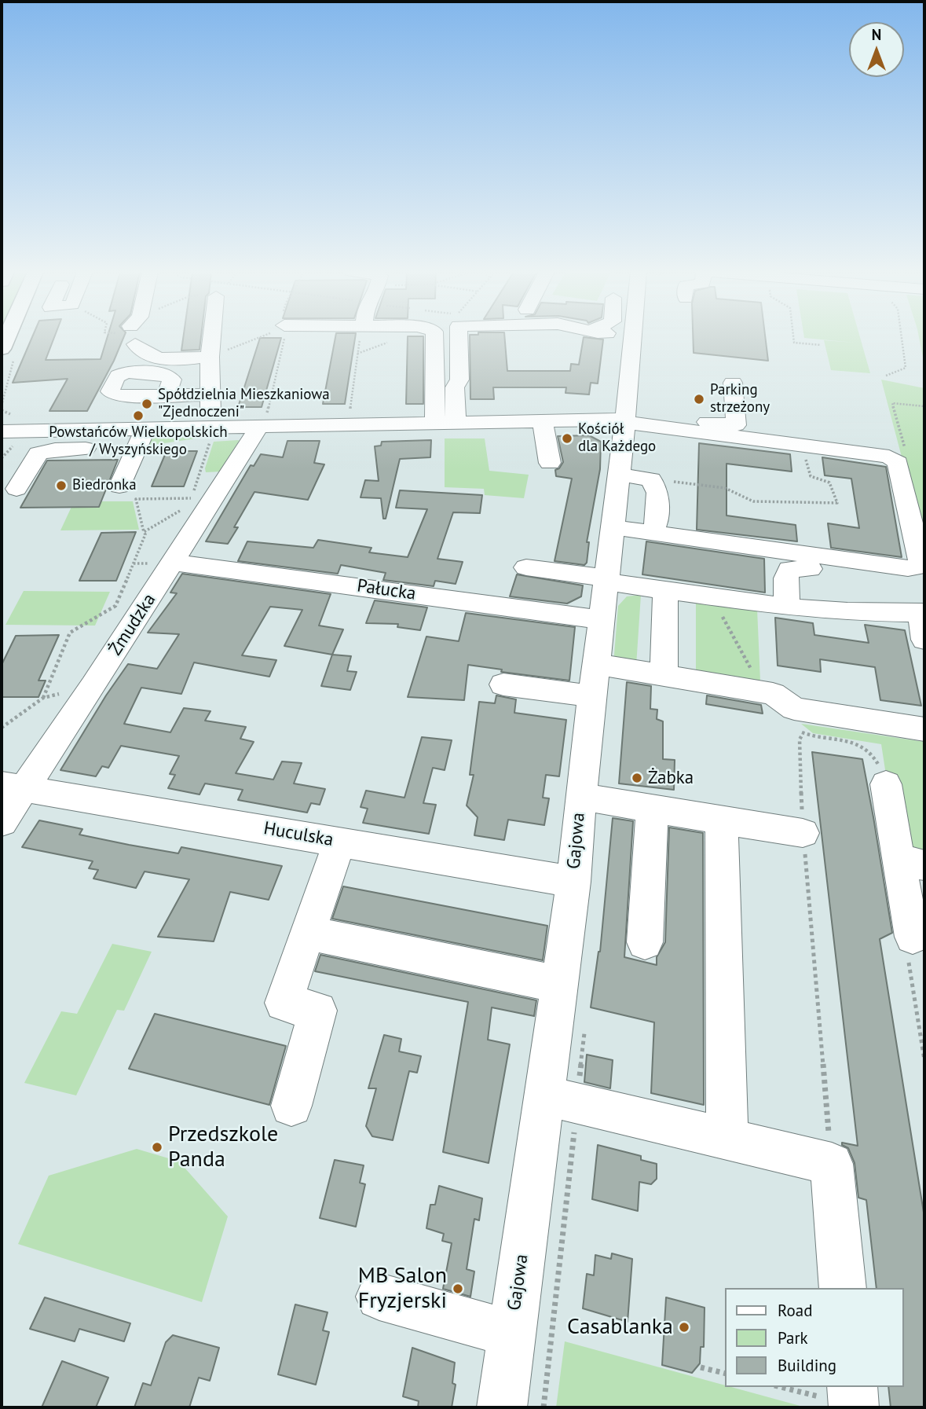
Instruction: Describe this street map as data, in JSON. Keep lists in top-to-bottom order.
{
  "streets": {
    "street": [
      "Pałucka",
      "Żmudzka",
      "Huculska",
      "Gajowa"
    ]
  },
  "crossings": [
    ["Pałucka", "Żmudzka"],
    ["Pałucka", "Gajowa"],
    ["Żmudzka", "Huculska"],
    ["Huculska", "Gajowa"]
  ],
  "places": [
    "Parking strzeżony",
    "Spółdzielnia Mieszkaniowa \"Zjednoczeni\"",
    "Powstańców Wielkopolskich / Wyszyńskiego",
    "Kościół dla Każdego",
    "Biedronka",
    "Żabka",
    "Przedszkole Panda",
    "MB Salon Fryzjerski",
    "Casablanka"
  ],
  "legend": ["Road", "Park", "Building"],
  "north": "top"
}
